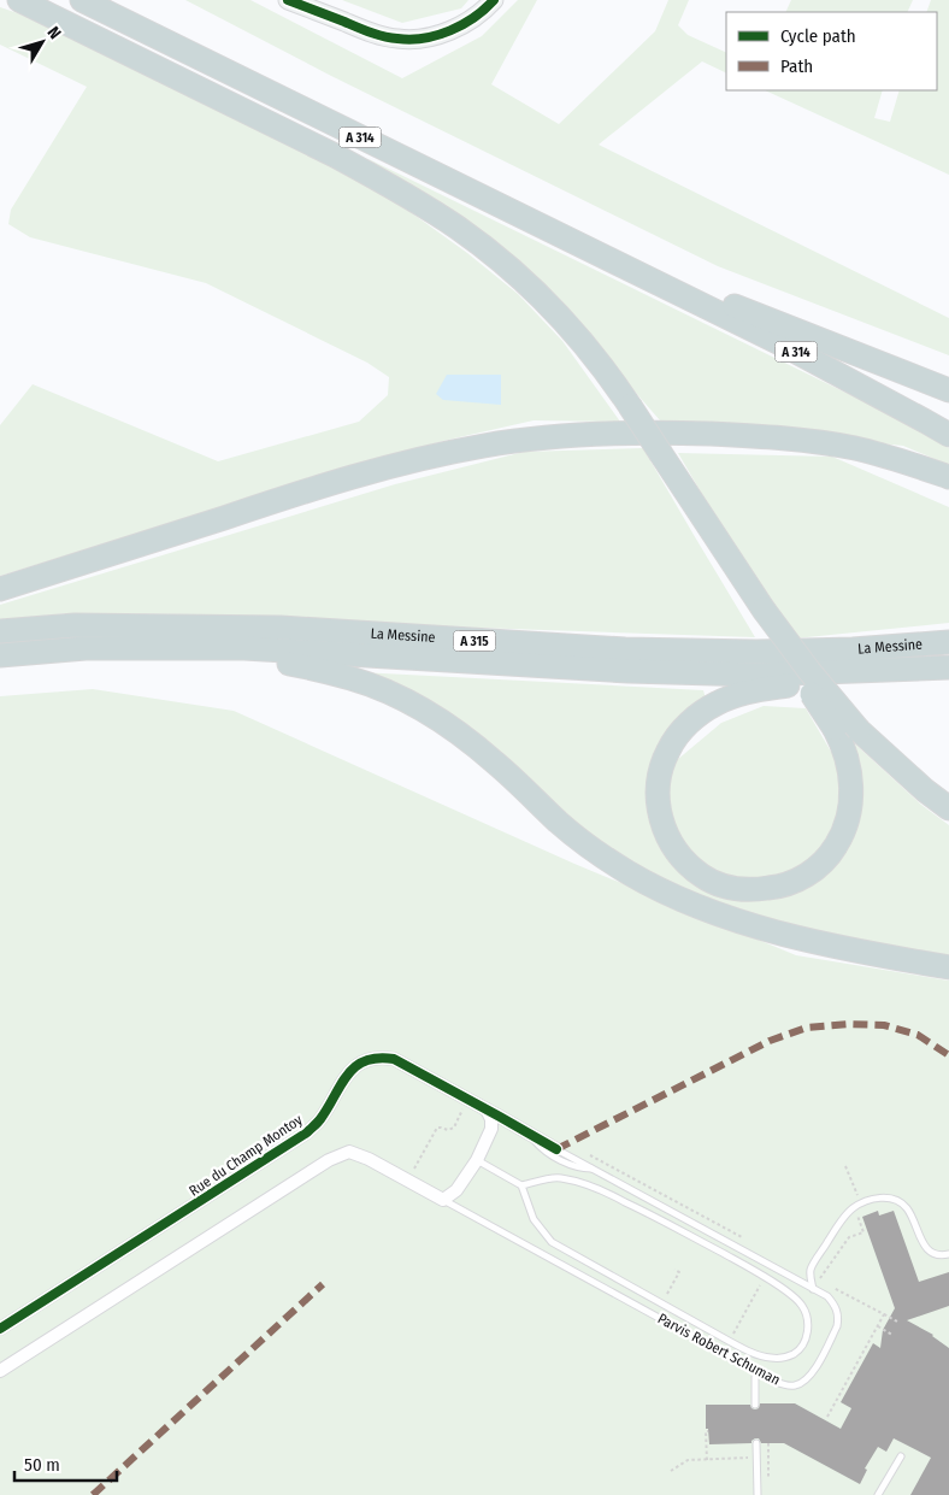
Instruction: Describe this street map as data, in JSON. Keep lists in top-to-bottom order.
{
  "streets": {
    "highway": ["A 314", "La Messine", "A 315"],
    "street": ["Rue du Champ Montoy"],
    "lane": ["Parvis Robert Schuman"]
  },
  "crossings": [
    ["Rue du Champ Montoy", "Parvis Robert Schuman"]
  ],
  "legend": ["Cycle path", "Path"],
  "scale_bar": "50 m",
  "north": "top right"
}
